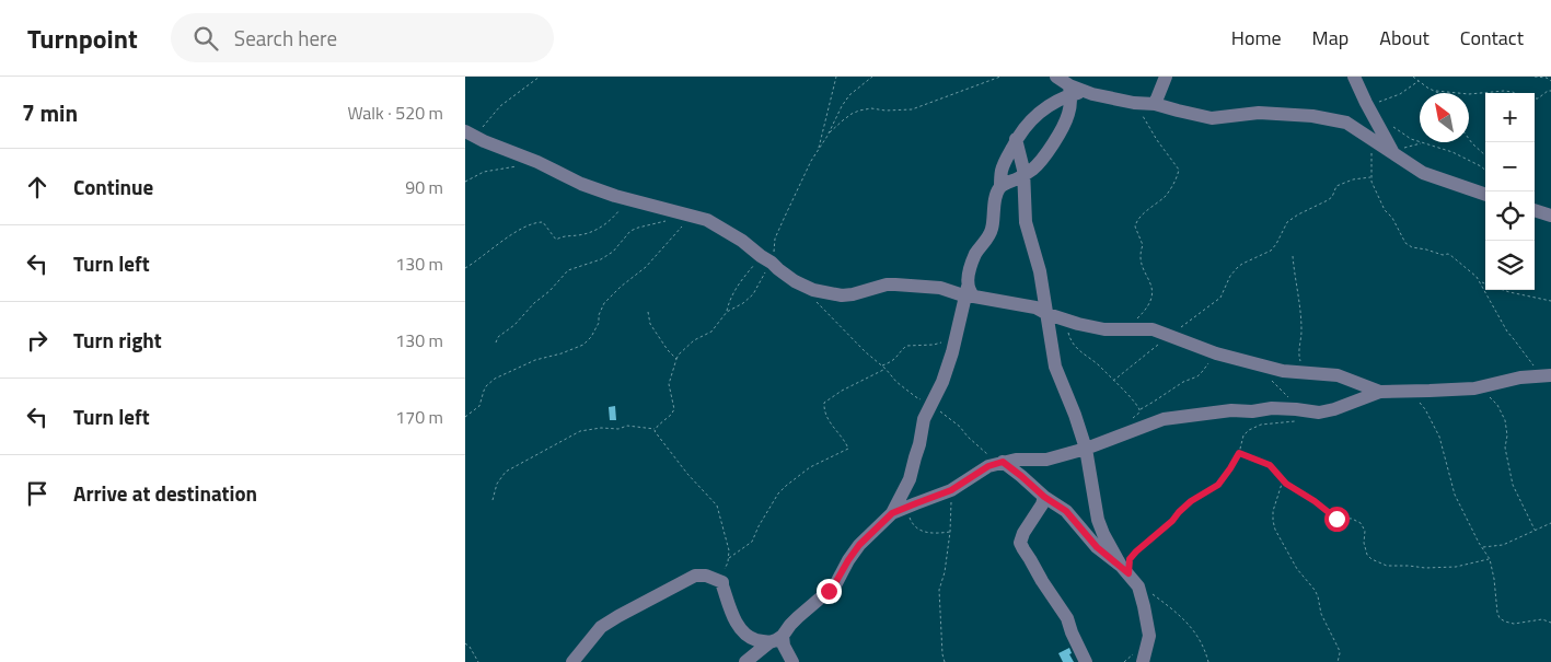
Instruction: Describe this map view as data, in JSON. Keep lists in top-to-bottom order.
{
  "north": "top left",
  "page": {
    "header": "Turnpoint",
    "search": "Search here",
    "nav": [
      "Home",
      "Map",
      "About",
      "Contact"
    ],
    "heading": ["7 min", "Walk · 520 m"],
    "map_buttons": ["+", "−"],
    "list": [
      ["Continue", "90 m"],
      ["Turn left", "130 m"],
      ["Turn right", "130 m"],
      ["Turn left", "170 m"],
      "Arrive at destination"
    ]
  }
}
